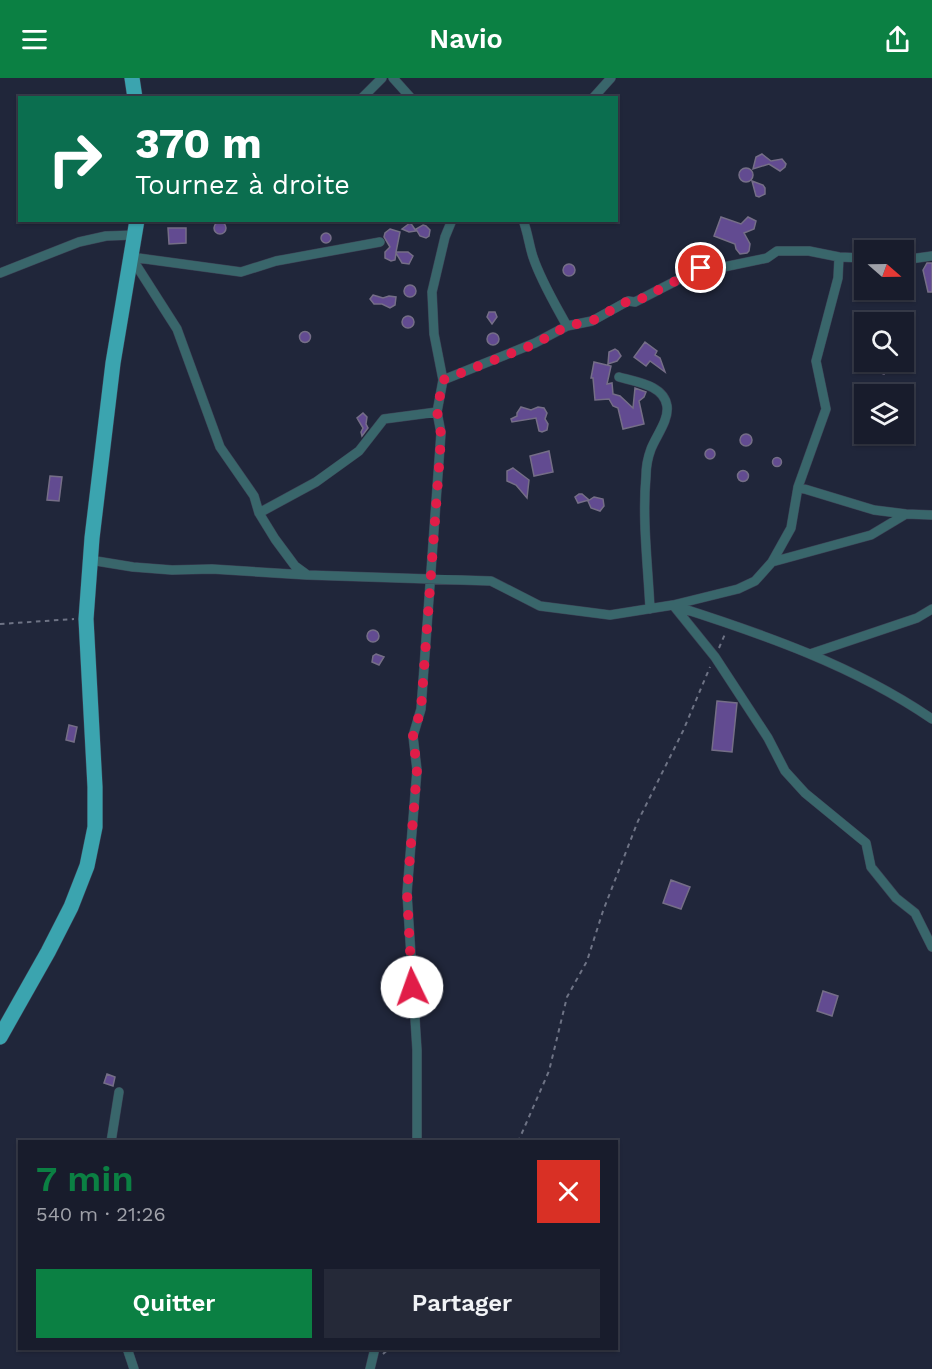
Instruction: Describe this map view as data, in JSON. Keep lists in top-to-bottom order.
{
  "north": "right",
  "page": {
    "header": "Navio",
    "turn": ["370 m", "Tournez à droite"],
    "heading": ["7 min", "540 m · 21:26"],
    "buttons": ["Quitter", "Partager"]
  }
}
